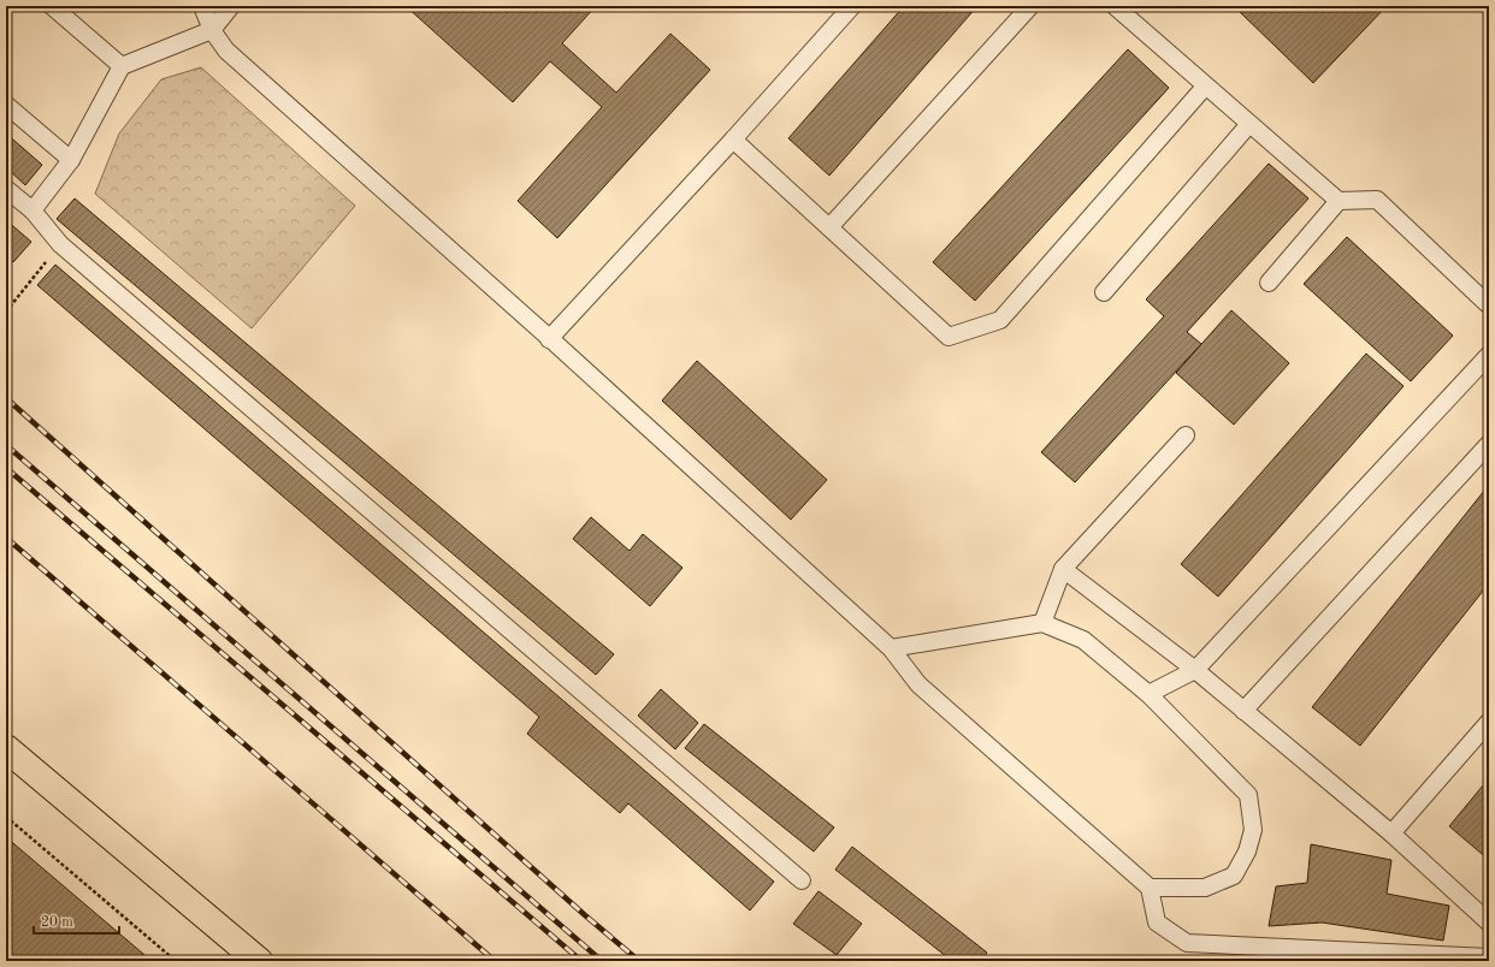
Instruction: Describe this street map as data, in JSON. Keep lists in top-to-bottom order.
{
  "scale_bar": "20 m"
}
